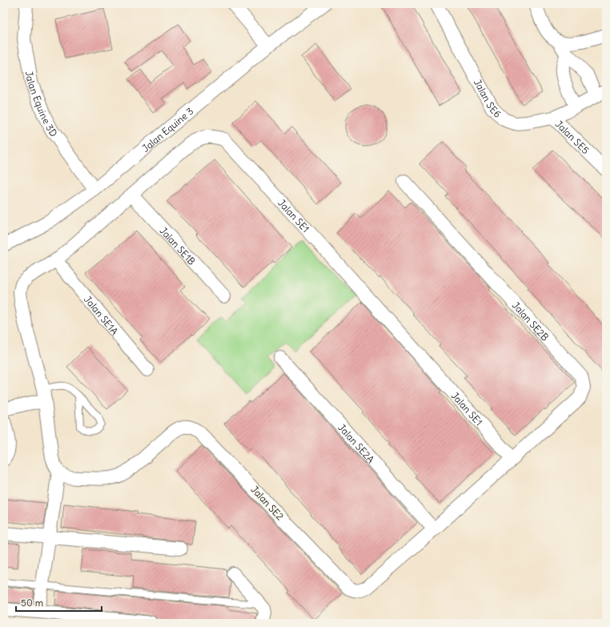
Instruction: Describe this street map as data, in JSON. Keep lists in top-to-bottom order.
{
  "streets": {
    "street": [
      "Jalan SE6",
      "Jalan Equine 3D",
      "Jalan Equine 3",
      "Jalan SE5",
      "Jalan SE1",
      "Jalan SE1B",
      "Jalan SE1A",
      "Jalan SE2B",
      "Jalan SE2A",
      "Jalan SE2"
    ]
  },
  "crossings": [
    ["Jalan SE6", "Jalan SE5"],
    ["Jalan Equine 3D", "Jalan Equine 3"],
    ["Jalan SE1", "Jalan SE1B"],
    ["Jalan SE1", "Jalan SE1A"],
    ["Jalan SE1", "Jalan SE2B"],
    ["Jalan SE1", "Jalan SE2"],
    ["Jalan SE2B", "Jalan SE2"],
    ["Jalan SE2A", "Jalan SE2"]
  ],
  "scale_bar": "50 m"
}
